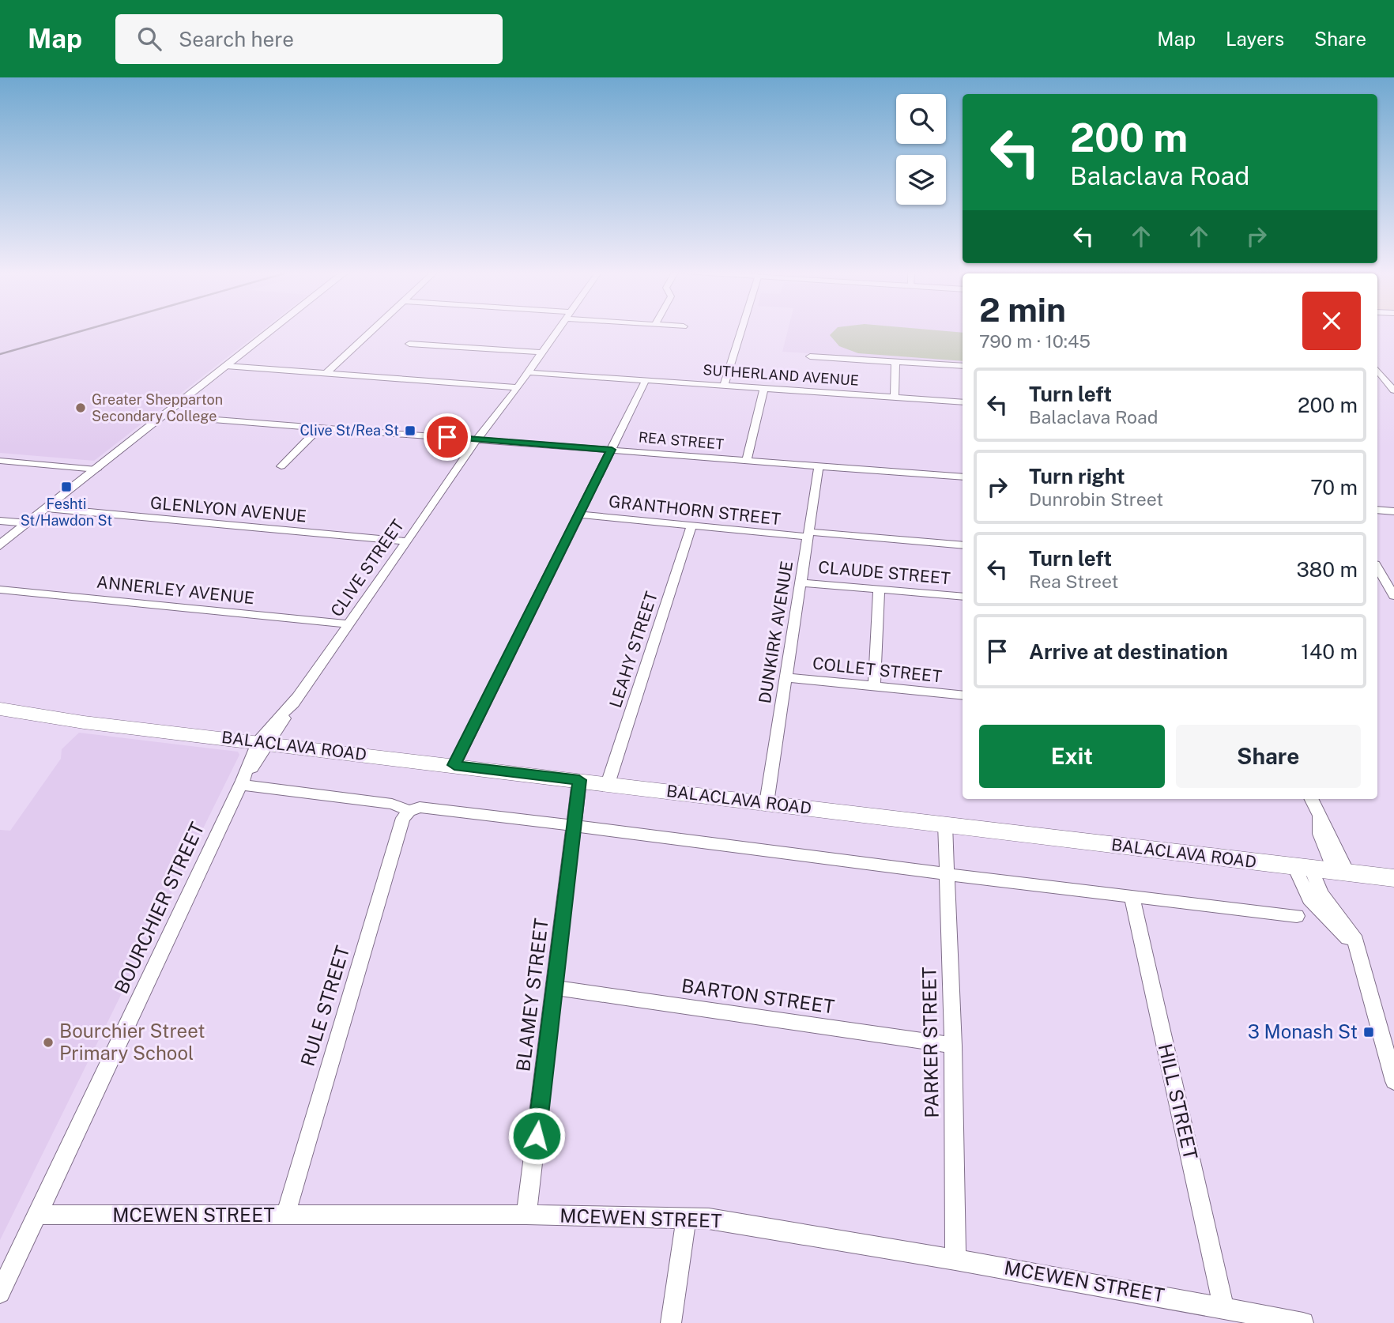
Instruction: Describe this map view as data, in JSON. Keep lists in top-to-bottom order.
{
  "streets": {
    "main road": ["BALACLAVA ROAD"],
    "street": [
      "SUTHERLAND AVENUE",
      "REA STREET",
      "GLENLYON AVENUE",
      "GRANTHORN STREET",
      "CLIVE STREET",
      "CLAUDE STREET",
      "ANNERLEY AVENUE",
      "DUNKIRK AVENUE",
      "LEAHY STREET",
      "COLLET STREET",
      "BOURCHIER STREET",
      "BLAMEY STREET",
      "BARTON STREET",
      "RULE STREET",
      "PARKER STREET",
      "HILL STREET",
      "MCEWEN STREET"
    ]
  },
  "crossings": [
    ["SUTHERLAND AVENUE", "CLIVE STREET"],
    ["REA STREET", "CLIVE STREET"],
    ["REA STREET", "DUNKIRK AVENUE"],
    ["GLENLYON AVENUE", "CLIVE STREET"],
    ["GRANTHORN STREET", "DUNKIRK AVENUE"],
    ["GRANTHORN STREET", "LEAHY STREET"],
    ["CLIVE STREET", "ANNERLEY AVENUE"],
    ["CLIVE STREET", "BALACLAVA ROAD"],
    ["CLIVE STREET", "BOURCHIER STREET"],
    ["CLAUDE STREET", "DUNKIRK AVENUE"],
    ["DUNKIRK AVENUE", "COLLET STREET"],
    ["DUNKIRK AVENUE", "BALACLAVA ROAD"],
    ["LEAHY STREET", "BALACLAVA ROAD"],
    ["BALACLAVA ROAD", "BOURCHIER STREET"],
    ["BALACLAVA ROAD", "BLAMEY STREET"],
    ["BALACLAVA ROAD", "PARKER STREET"],
    ["BOURCHIER STREET", "MCEWEN STREET"],
    ["BLAMEY STREET", "BARTON STREET"],
    ["BLAMEY STREET", "MCEWEN STREET"],
    ["BARTON STREET", "PARKER STREET"],
    ["RULE STREET", "MCEWEN STREET"],
    ["PARKER STREET", "MCEWEN STREET"],
    ["HILL STREET", "MCEWEN STREET"]
  ],
  "places": {
    "other": ["Greater Shepparton Secondary College", "Bourchier Street Primary School"],
    "transit": ["Clive St/Rea St", "Feshti St/Hawdon St", "3 Monash St"]
  },
  "page": {
    "header": "Map",
    "search": "Search here",
    "nav": ["Map", "Layers", "Share"],
    "turn": ["200 m", "Balaclava Road"],
    "heading": ["2 min", "790 m · 10:45"],
    "list": [
      {
        "name": "Turn left",
        "note": "Balaclava Road",
        "value": "200 m"
      },
      {
        "name": "Turn right",
        "note": "Dunrobin Street",
        "value": "70 m"
      },
      {
        "name": "Turn left",
        "note": "Rea Street",
        "value": "380 m"
      },
      {
        "name": "Arrive at destination",
        "value": "140 m"
      }
    ],
    "buttons": ["Exit", "Share"]
  }
}
